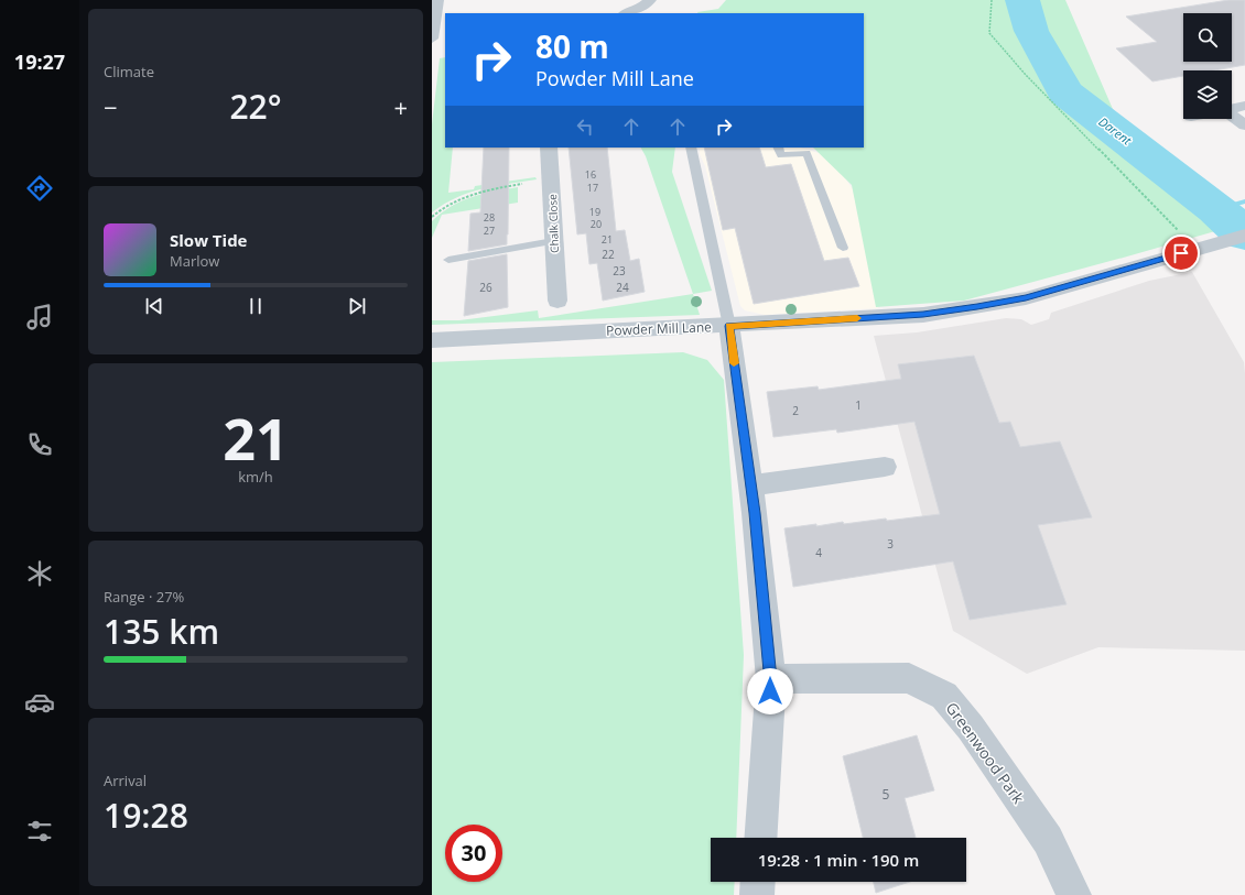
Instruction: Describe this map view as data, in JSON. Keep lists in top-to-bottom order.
{
  "streets": {
    "street": ["Chalk Close", "Powder Mill Lane", "Greenwood Park"]
  },
  "water": ["Darent"],
  "house_numbers": [
    "16",
    "17",
    "19",
    "28",
    "20",
    "27",
    "21",
    "22",
    "23",
    "26",
    "24",
    "1",
    "2",
    "3",
    "4",
    "5"
  ],
  "page": {
    "tabs": "19:27",
    "tile": [
      "Climate",
      ["21", "km/h"],
      ["Range · 27%", "135 km"],
      ["Arrival", "19:28"]
    ],
    "turn": ["80 m", "Powder Mill Lane"],
    "heat": ["−", "22°", "+"],
    "song": ["Slow Tide", "Marlow"],
    "limit": "30",
    "trip": "19:28 · 1 min · 190 m"
  }
}
